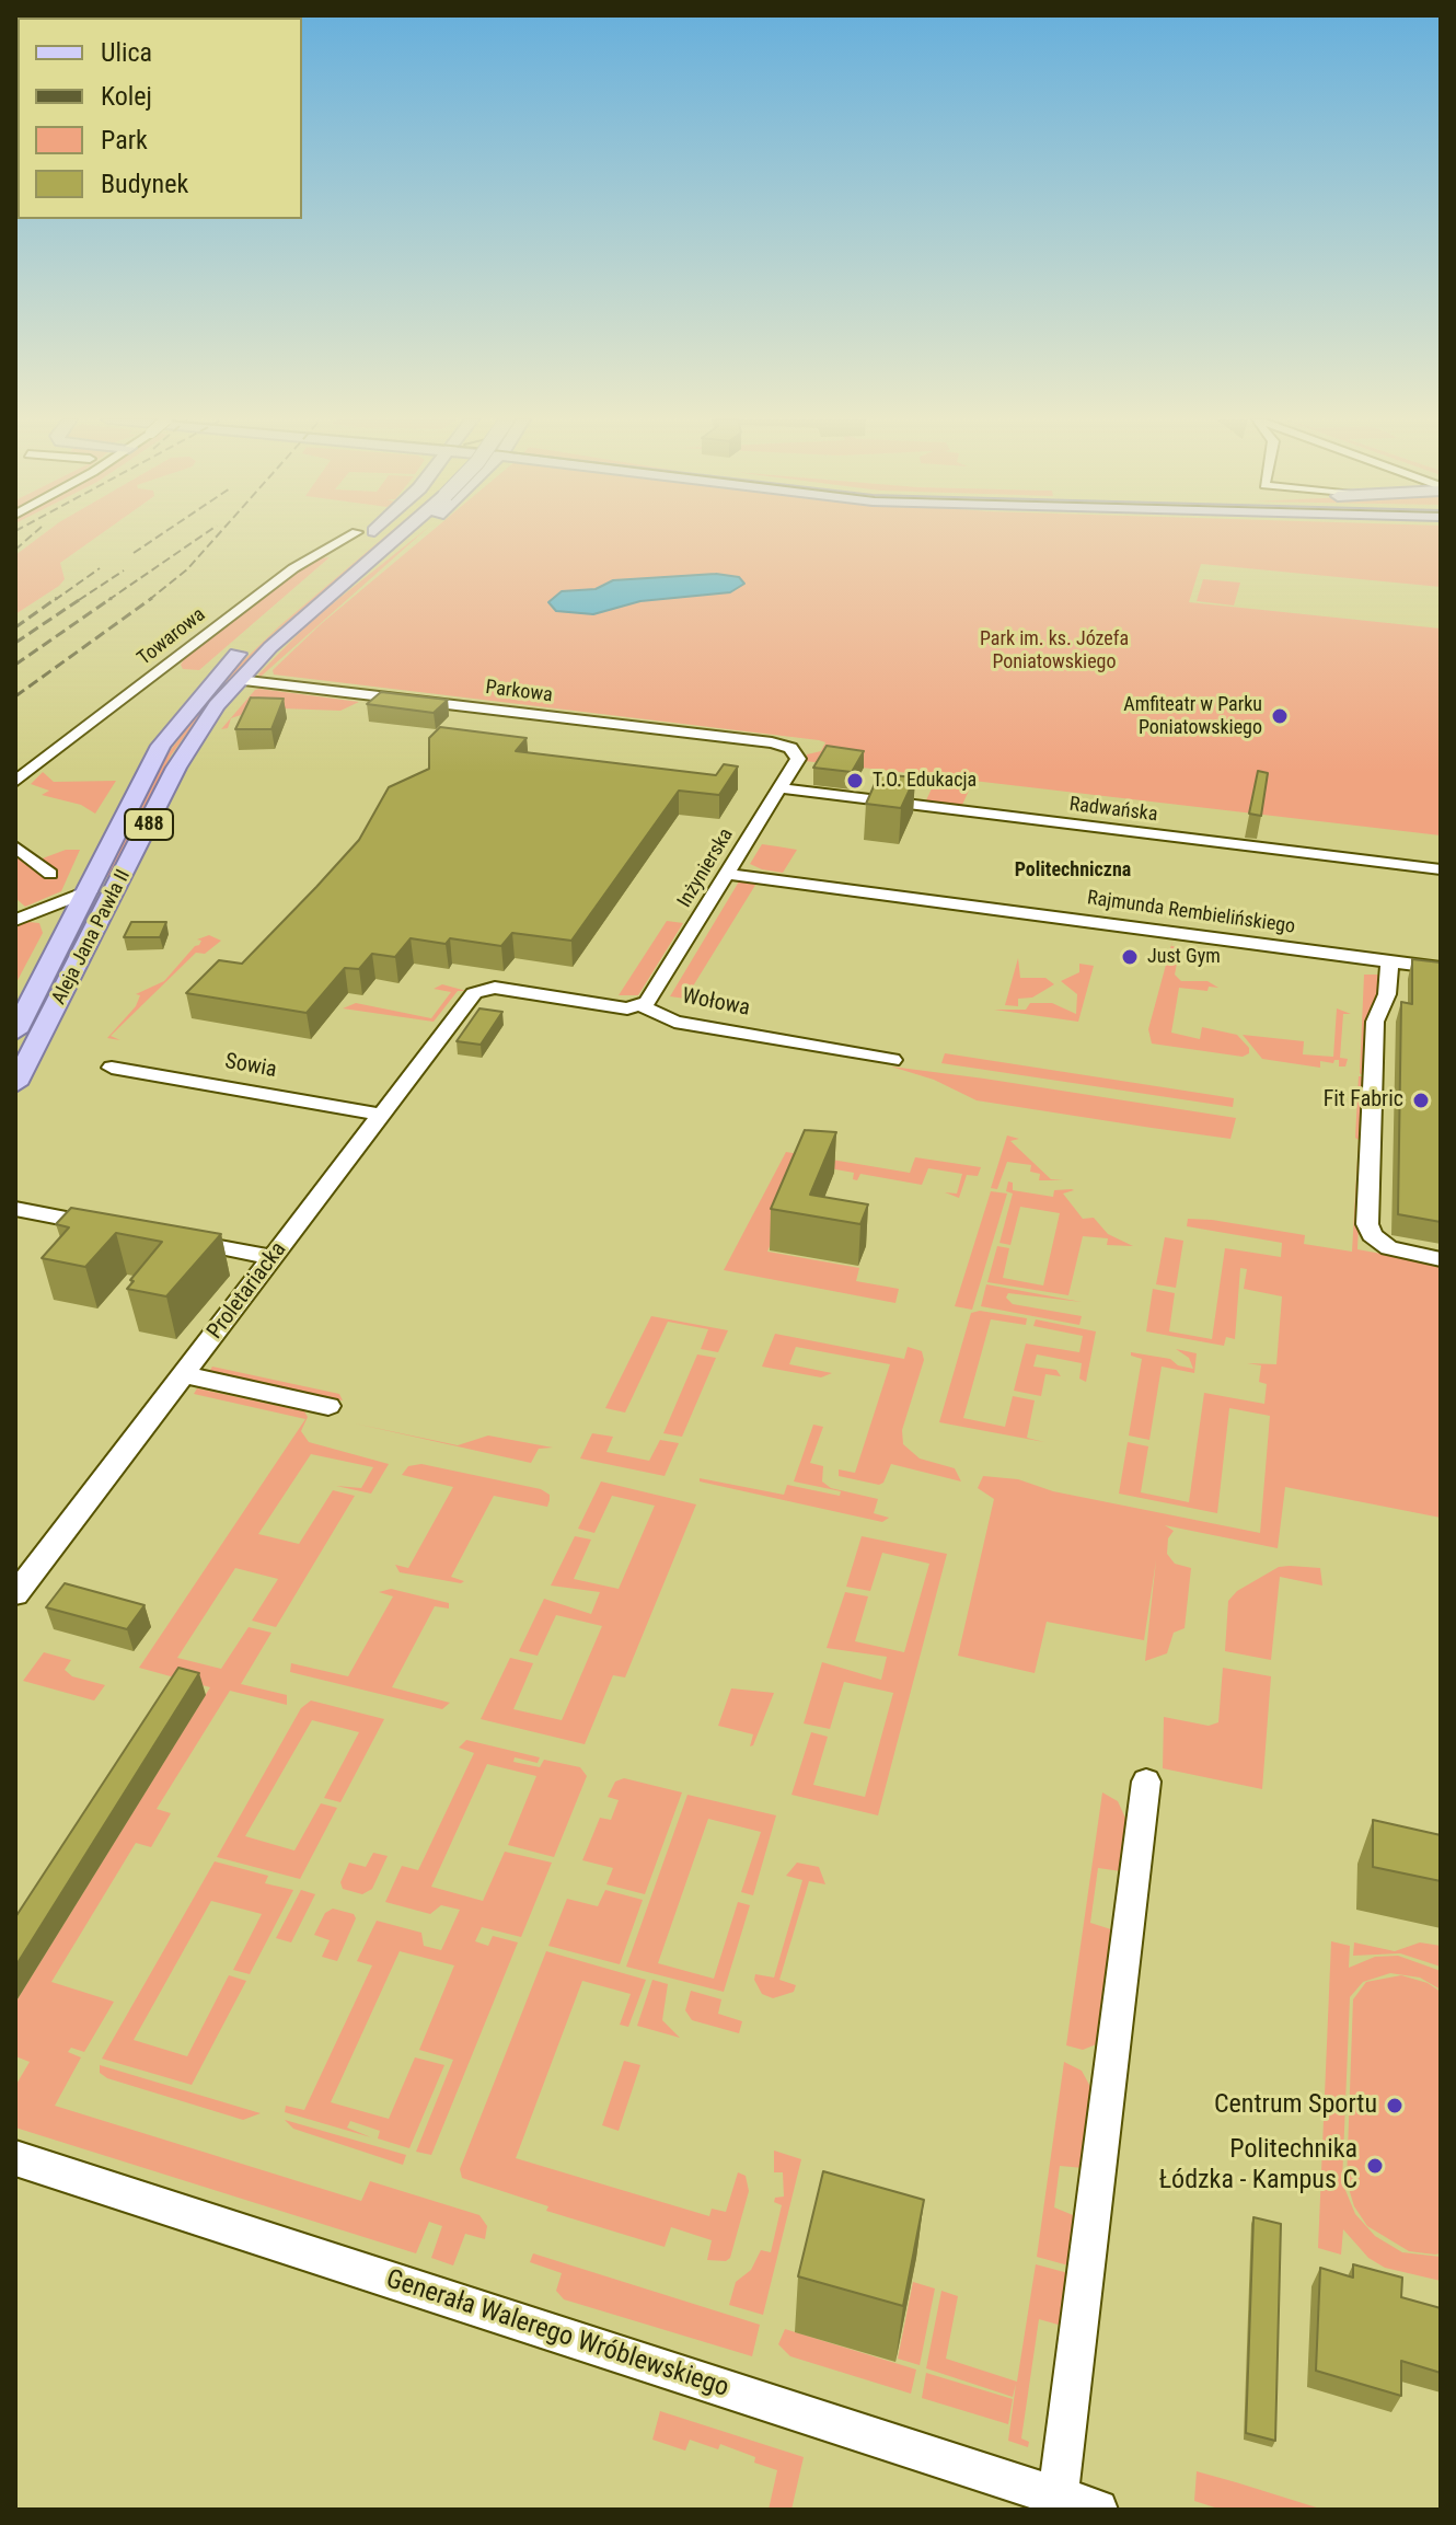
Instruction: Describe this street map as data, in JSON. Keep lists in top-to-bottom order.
{
  "streets": {
    "main road": ["488", "Aleja Jana Pawła II"],
    "street": [
      "Towarowa",
      "Parkowa",
      "Radwańska",
      "Inżynierska",
      "Rajmunda Rembielińskiego",
      "Wołowa",
      "Sowia",
      "Proletariacka",
      "Generała Walerego Wróblewskiego"
    ]
  },
  "crossings": [
    ["Parkowa", "Inżynierska"],
    ["Parkowa", "Aleja Jana Pawła II"],
    ["Radwańska", "Inżynierska"],
    ["Inżynierska", "Rajmunda Rembielińskiego"],
    ["Inżynierska", "Wołowa"],
    ["Wołowa", "Proletariacka"],
    ["Sowia", "Proletariacka"]
  ],
  "districts": ["Politechniczna"],
  "parks": ["Park im. ks. Józefa Poniatowskiego"],
  "places": [
    "Amfiteatr w Parku Poniatowskiego",
    "T.O. Edukacja",
    "Just Gym",
    "Fit Fabric",
    "Centrum Sportu",
    "Politechnika Łódzka - Kampus C"
  ],
  "legend": [
    "Ulica",
    "Kolej",
    "Park",
    "Budynek"
  ]
}
